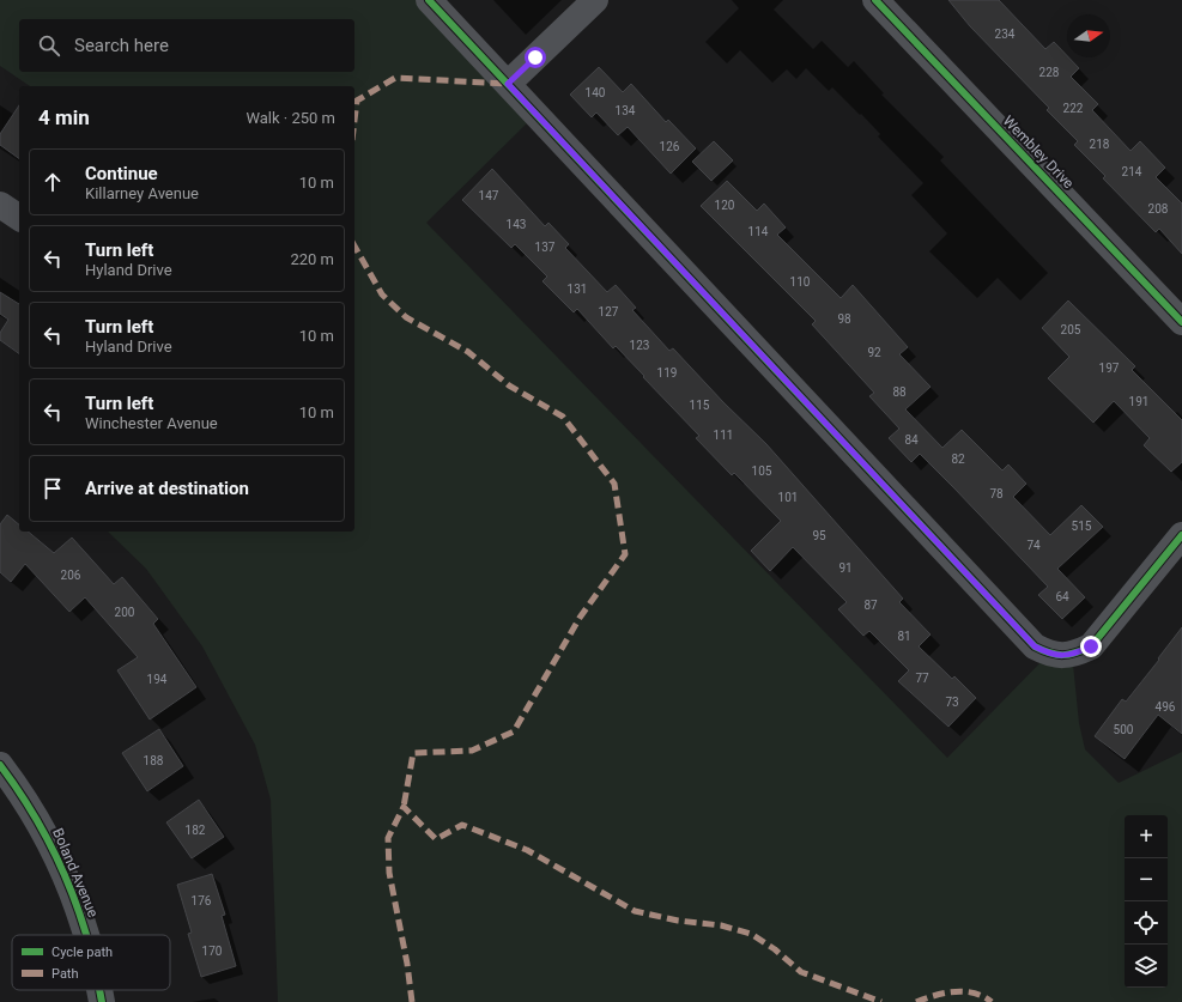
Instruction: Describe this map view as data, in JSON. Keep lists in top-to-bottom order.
{
  "streets": {
    "street": ["Wembley Drive", "Boland Avenue"]
  },
  "house_numbers": [
    "234",
    "228",
    "140",
    "222",
    "134",
    "218",
    "126",
    "214",
    "147",
    "120",
    "208",
    "143",
    "114",
    "137",
    "110",
    "131",
    "127",
    "98",
    "205",
    "123",
    "92",
    "197",
    "119",
    "88",
    "191",
    "115",
    "111",
    "84",
    "82",
    "105",
    "78",
    "101",
    "515",
    "95",
    "74",
    "91",
    "206",
    "64",
    "87",
    "200",
    "81",
    "77",
    "194",
    "73",
    "496",
    "500",
    "188",
    "182",
    "176",
    "170"
  ],
  "legend": ["Cycle path", "Path"],
  "north": "right",
  "page": {
    "search": "Search here",
    "heading": ["4 min", "Walk · 250 m"],
    "list": [
      ["Continue", "Killarney Avenue", "10 m"],
      ["Turn left", "Hyland Drive", "220 m"],
      ["Turn left", "Hyland Drive", "10 m"],
      ["Turn left", "Winchester Avenue", "10 m"],
      "Arrive at destination"
    ],
    "map_buttons": ["+", "−"]
  }
}
